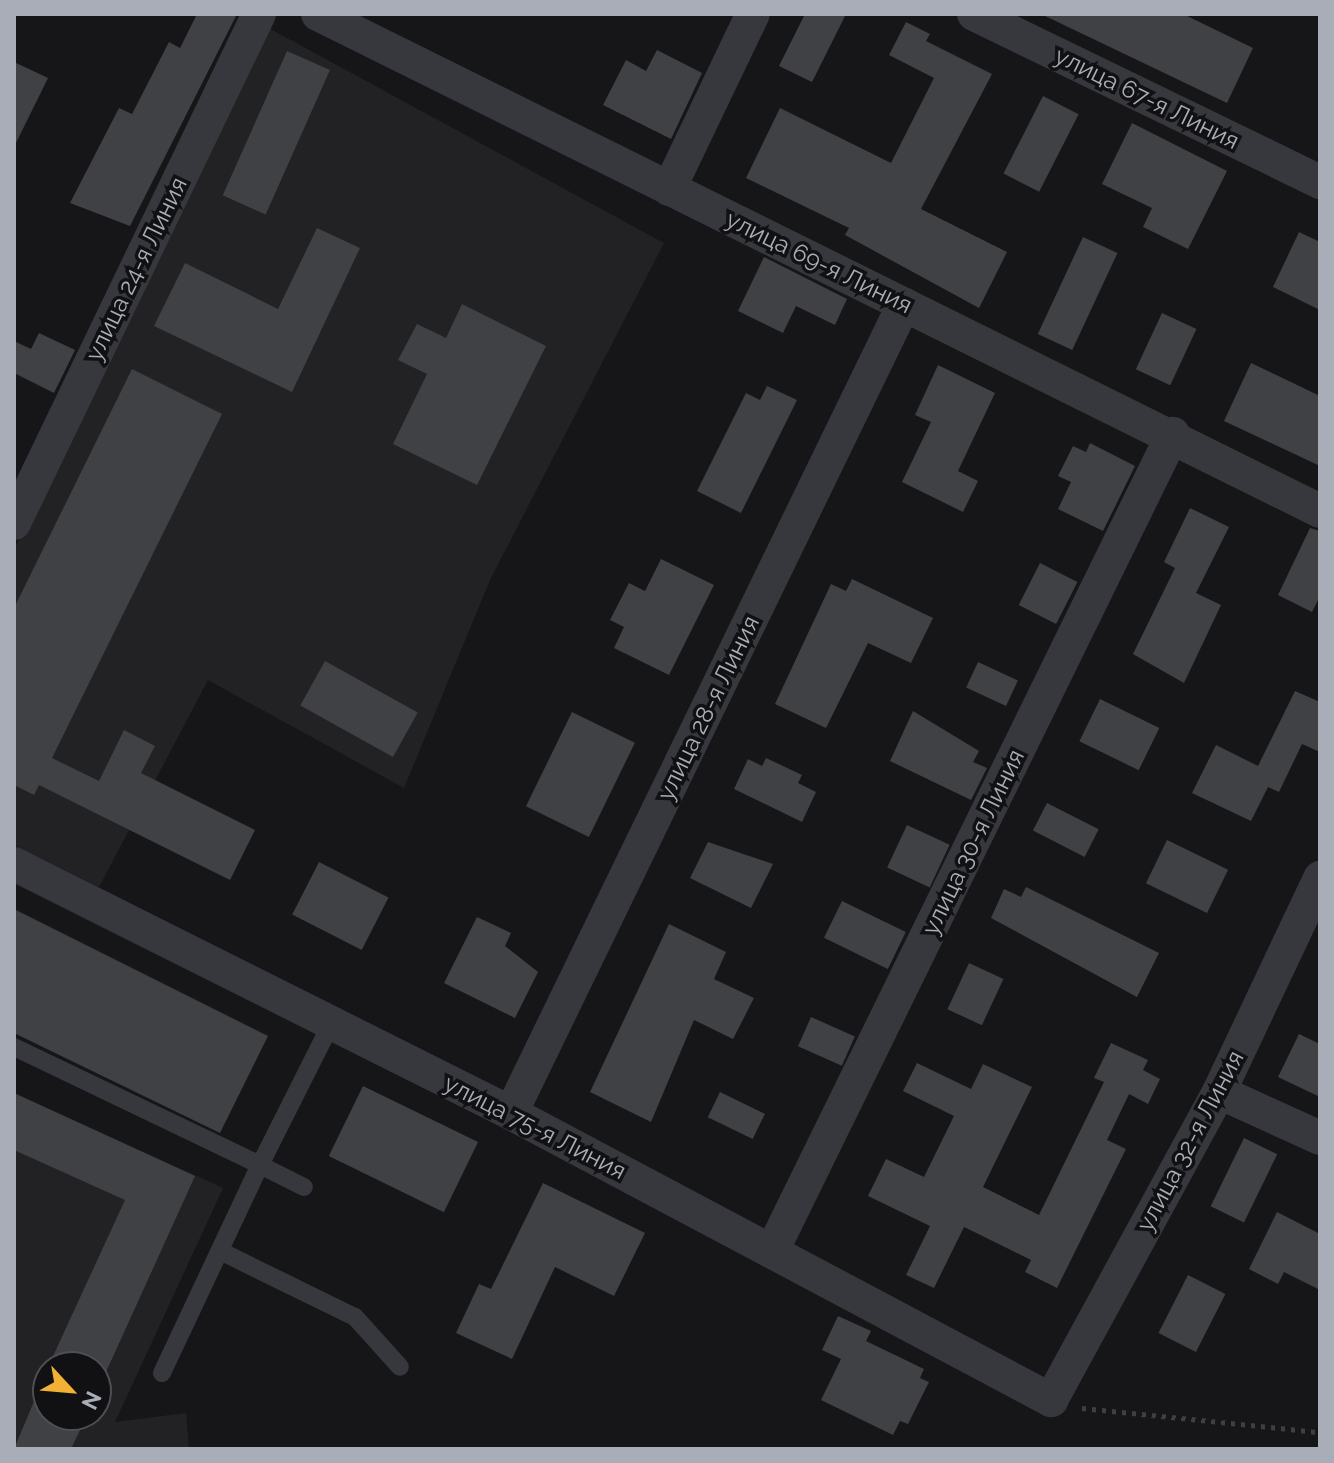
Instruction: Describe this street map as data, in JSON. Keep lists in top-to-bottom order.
{
  "streets": {
    "street": [
      "улица 67-я Линия",
      "улица 69-я Линия",
      "улица 24-я Линия",
      "улица 28-я Линия",
      "улица 30-я Линия",
      "улица 75-я Линия",
      "улица 32-я Линия"
    ]
  },
  "crossings": [
    ["улица 69-я Линия", "улица 28-я Линия"],
    ["улица 69-я Линия", "улица 30-я Линия"],
    ["улица 28-я Линия", "улица 75-я Линия"],
    ["улица 30-я Линия", "улица 75-я Линия"],
    ["улица 75-я Линия", "улица 32-я Линия"]
  ],
  "north": "bottom right"
}
